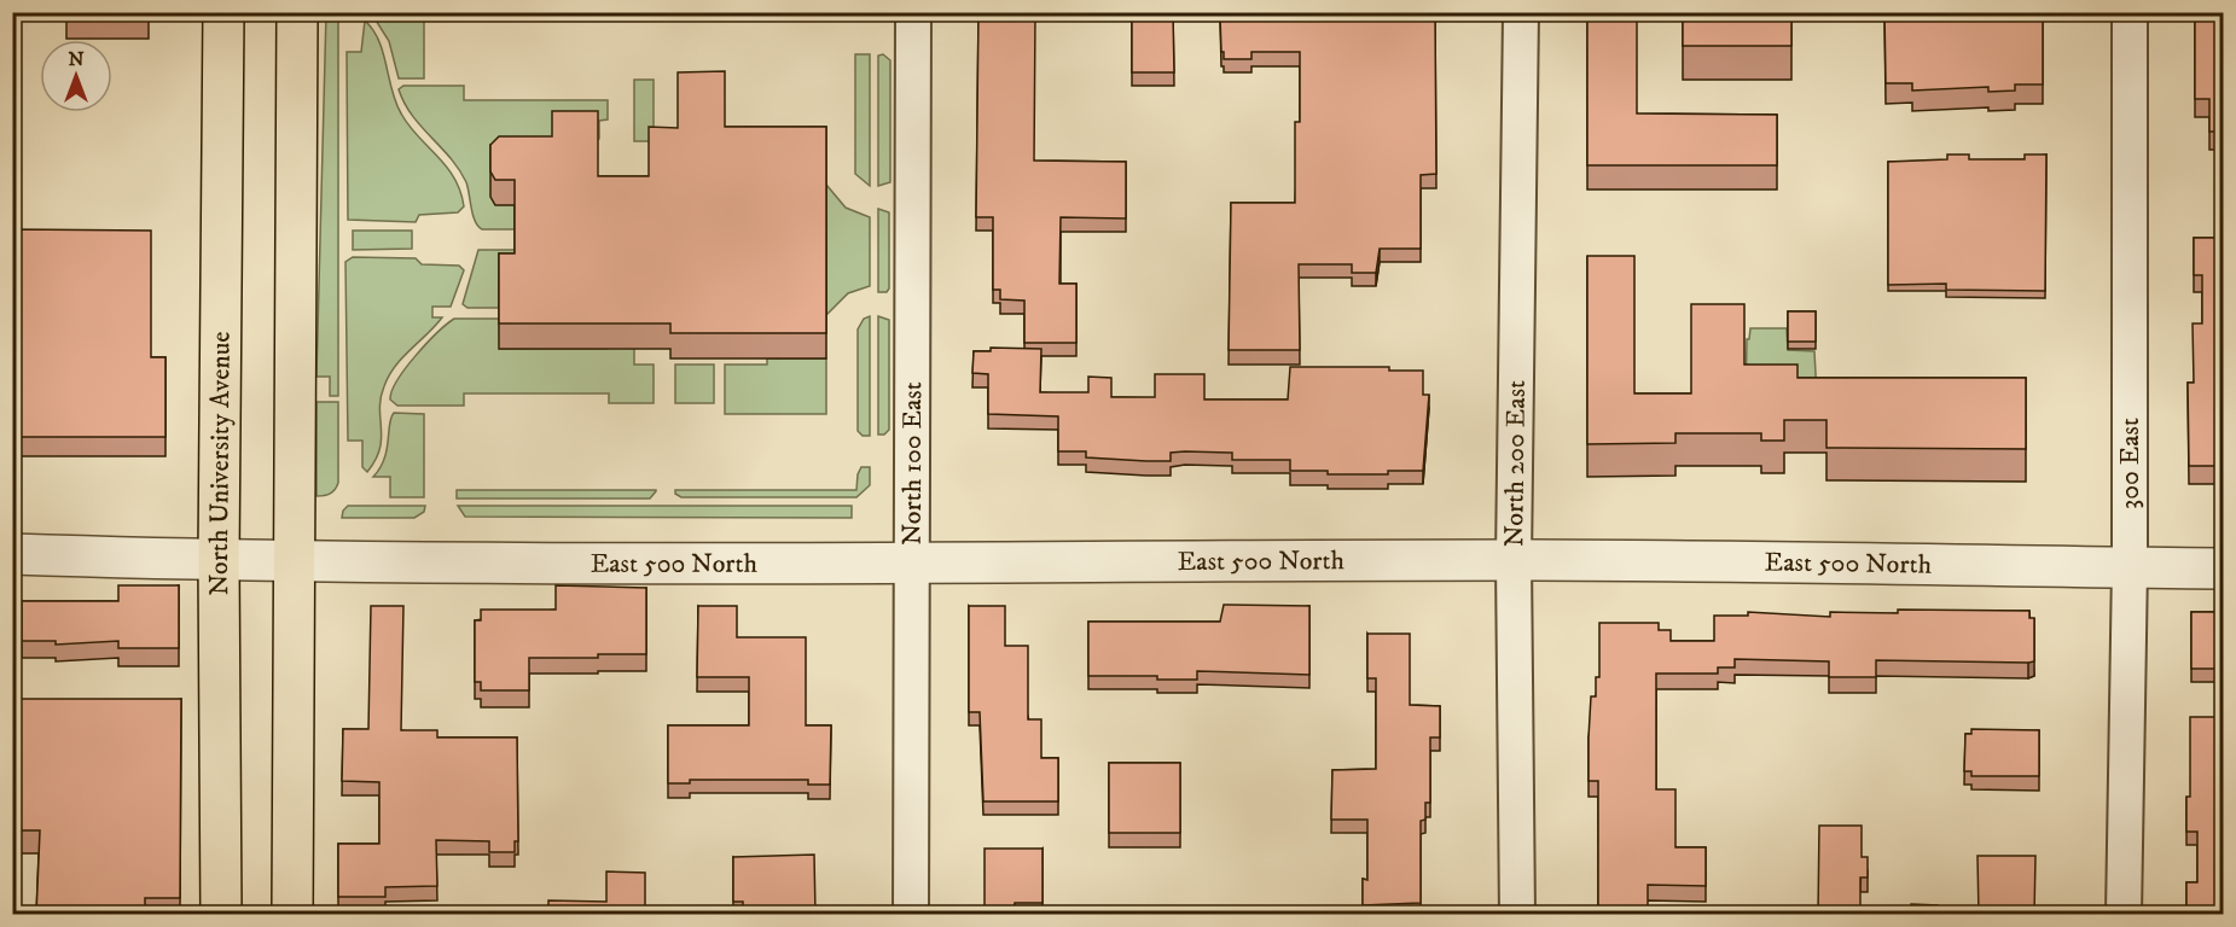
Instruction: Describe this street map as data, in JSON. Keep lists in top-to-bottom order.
{
  "streets": {
    "highway": ["North University Avenue"],
    "street": [
      "North 100 East",
      "North 200 East",
      "300 East",
      "East 500 North"
    ]
  },
  "crossings": [
    ["North University Avenue", "East 500 North"],
    ["North 100 East", "East 500 North"],
    ["North 200 East", "East 500 North"],
    ["300 East", "East 500 North"]
  ],
  "north": "top"
}
